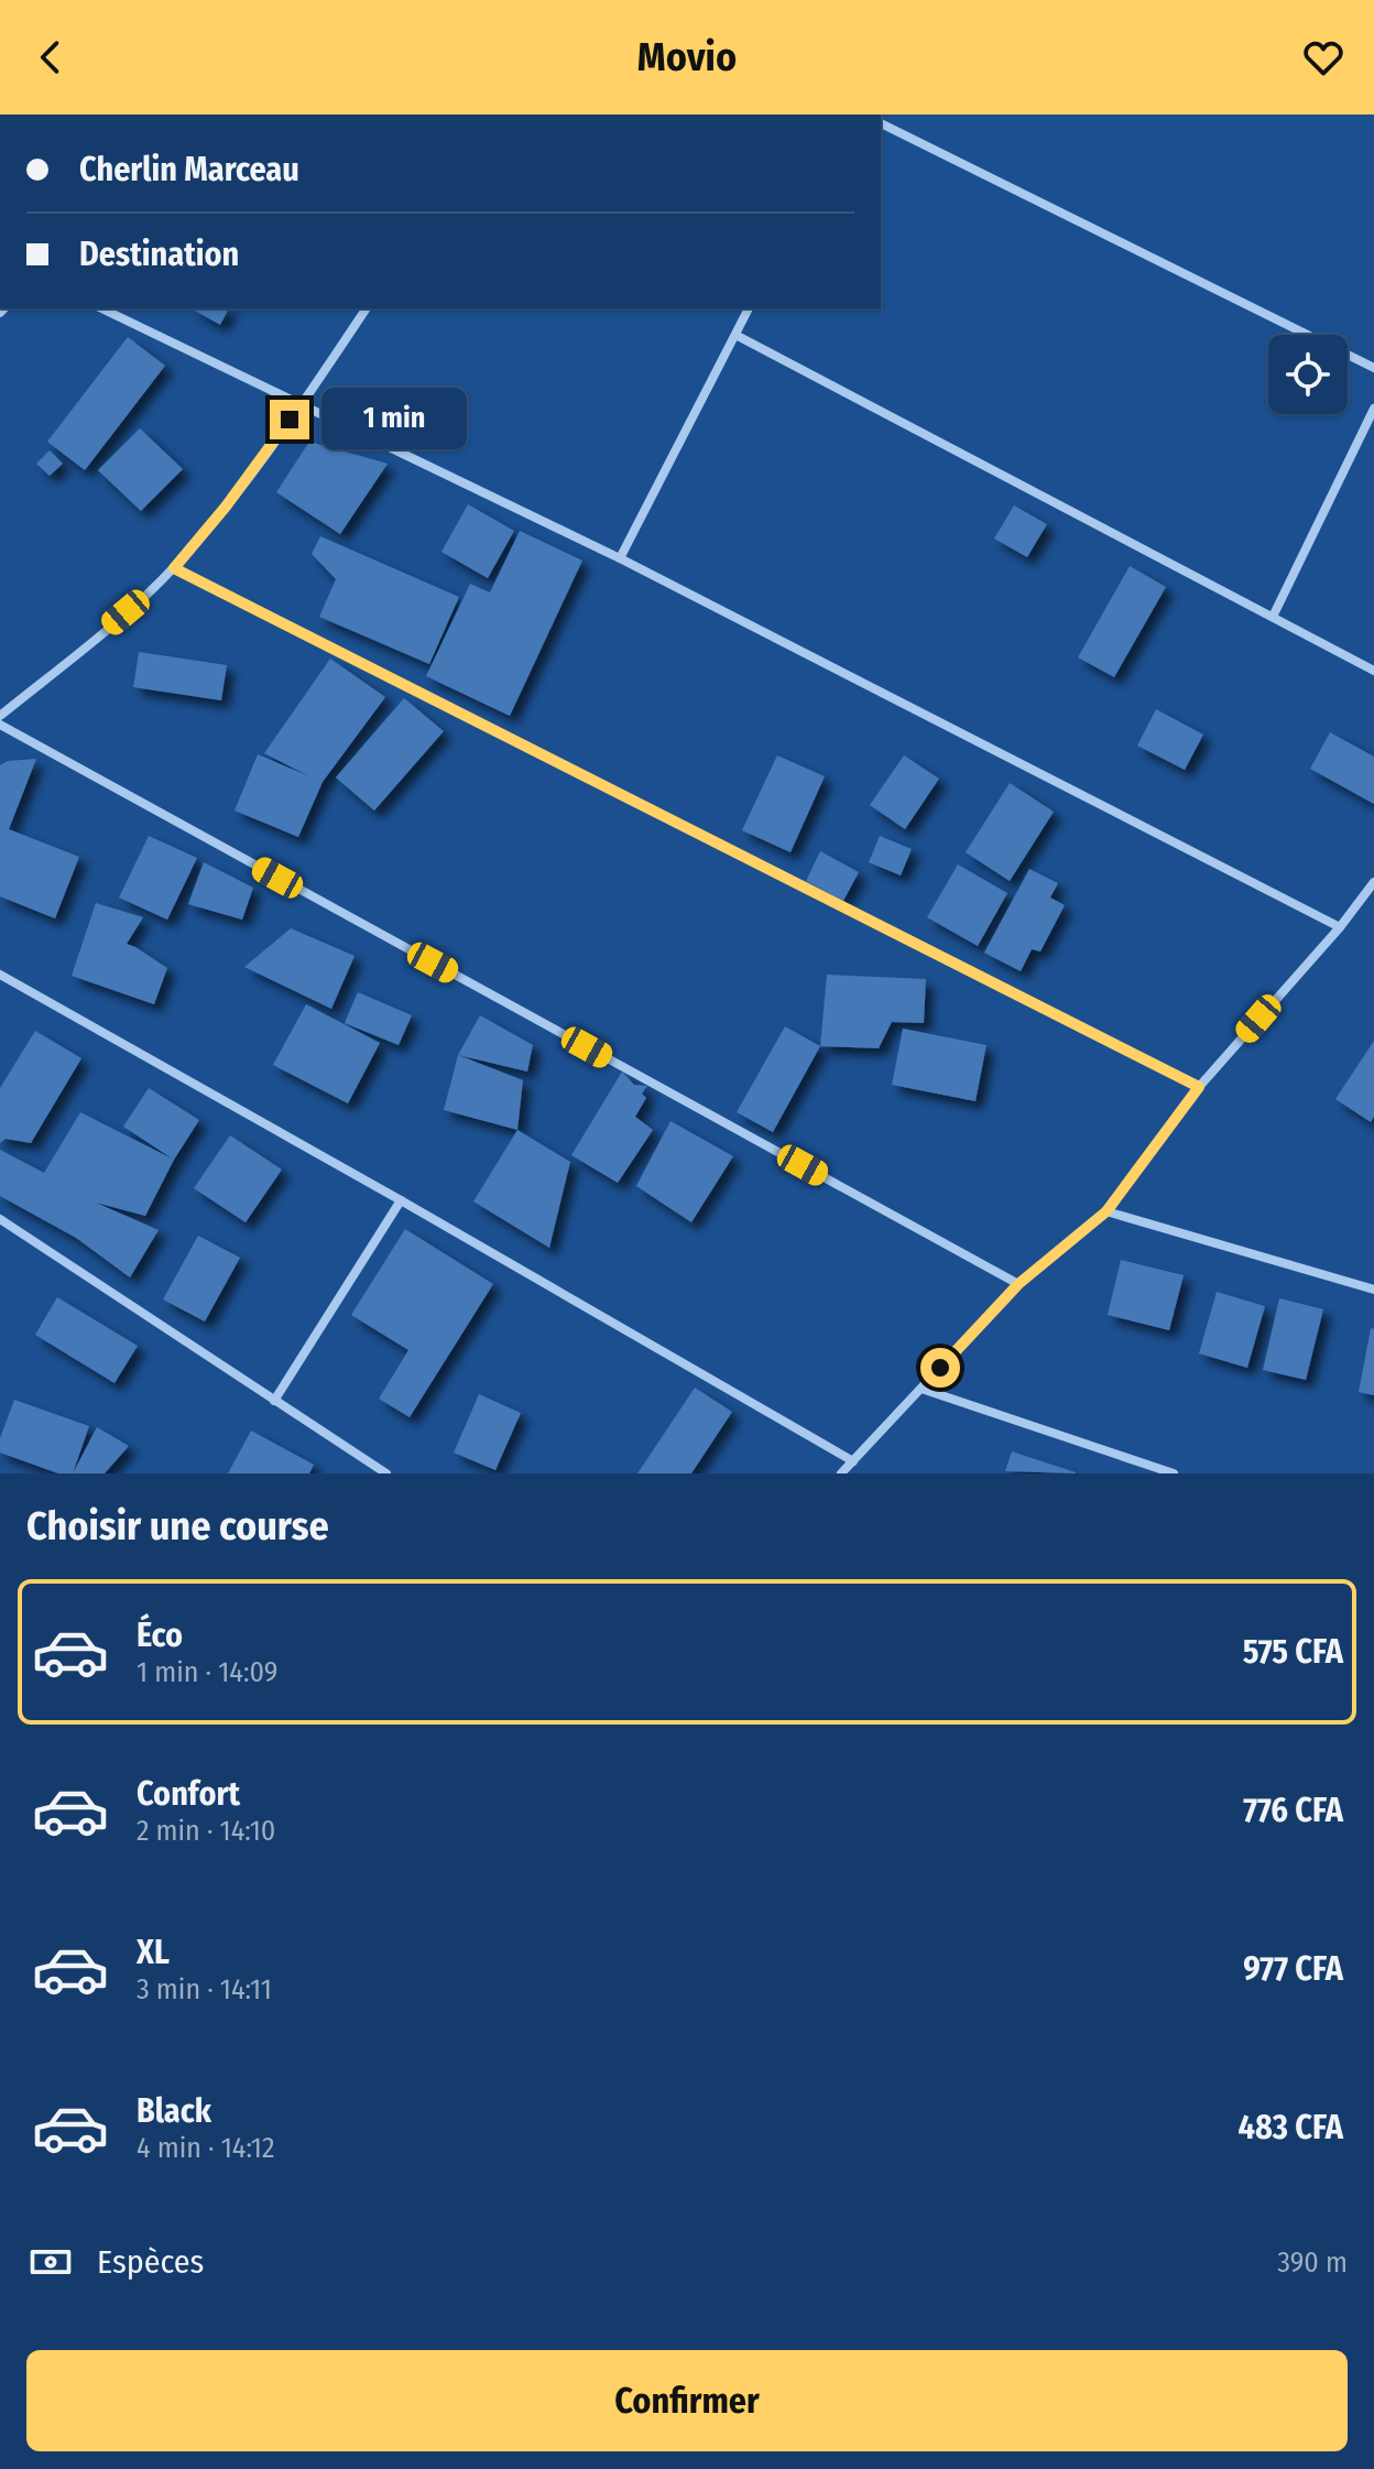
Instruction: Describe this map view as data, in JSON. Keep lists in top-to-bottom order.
{
  "page": {
    "header": "Movio",
    "banner": ["Cherlin Marceau", "Destination"],
    "bubble": "1 min",
    "heading": "Choisir une course",
    "list": [
      {
        "name": "Éco",
        "note": "1 min · 14:09",
        "value": "575 CFA"
      },
      {
        "name": "Confort",
        "note": "2 min · 14:10",
        "value": "776 CFA"
      },
      {
        "name": "XL",
        "note": "3 min · 14:11",
        "value": "977 CFA"
      },
      {
        "name": "Black",
        "note": "4 min · 14:12",
        "value": "483 CFA"
      }
    ],
    "pay": ["Espèces", "390 m"],
    "buttons": "Confirmer"
  }
}
